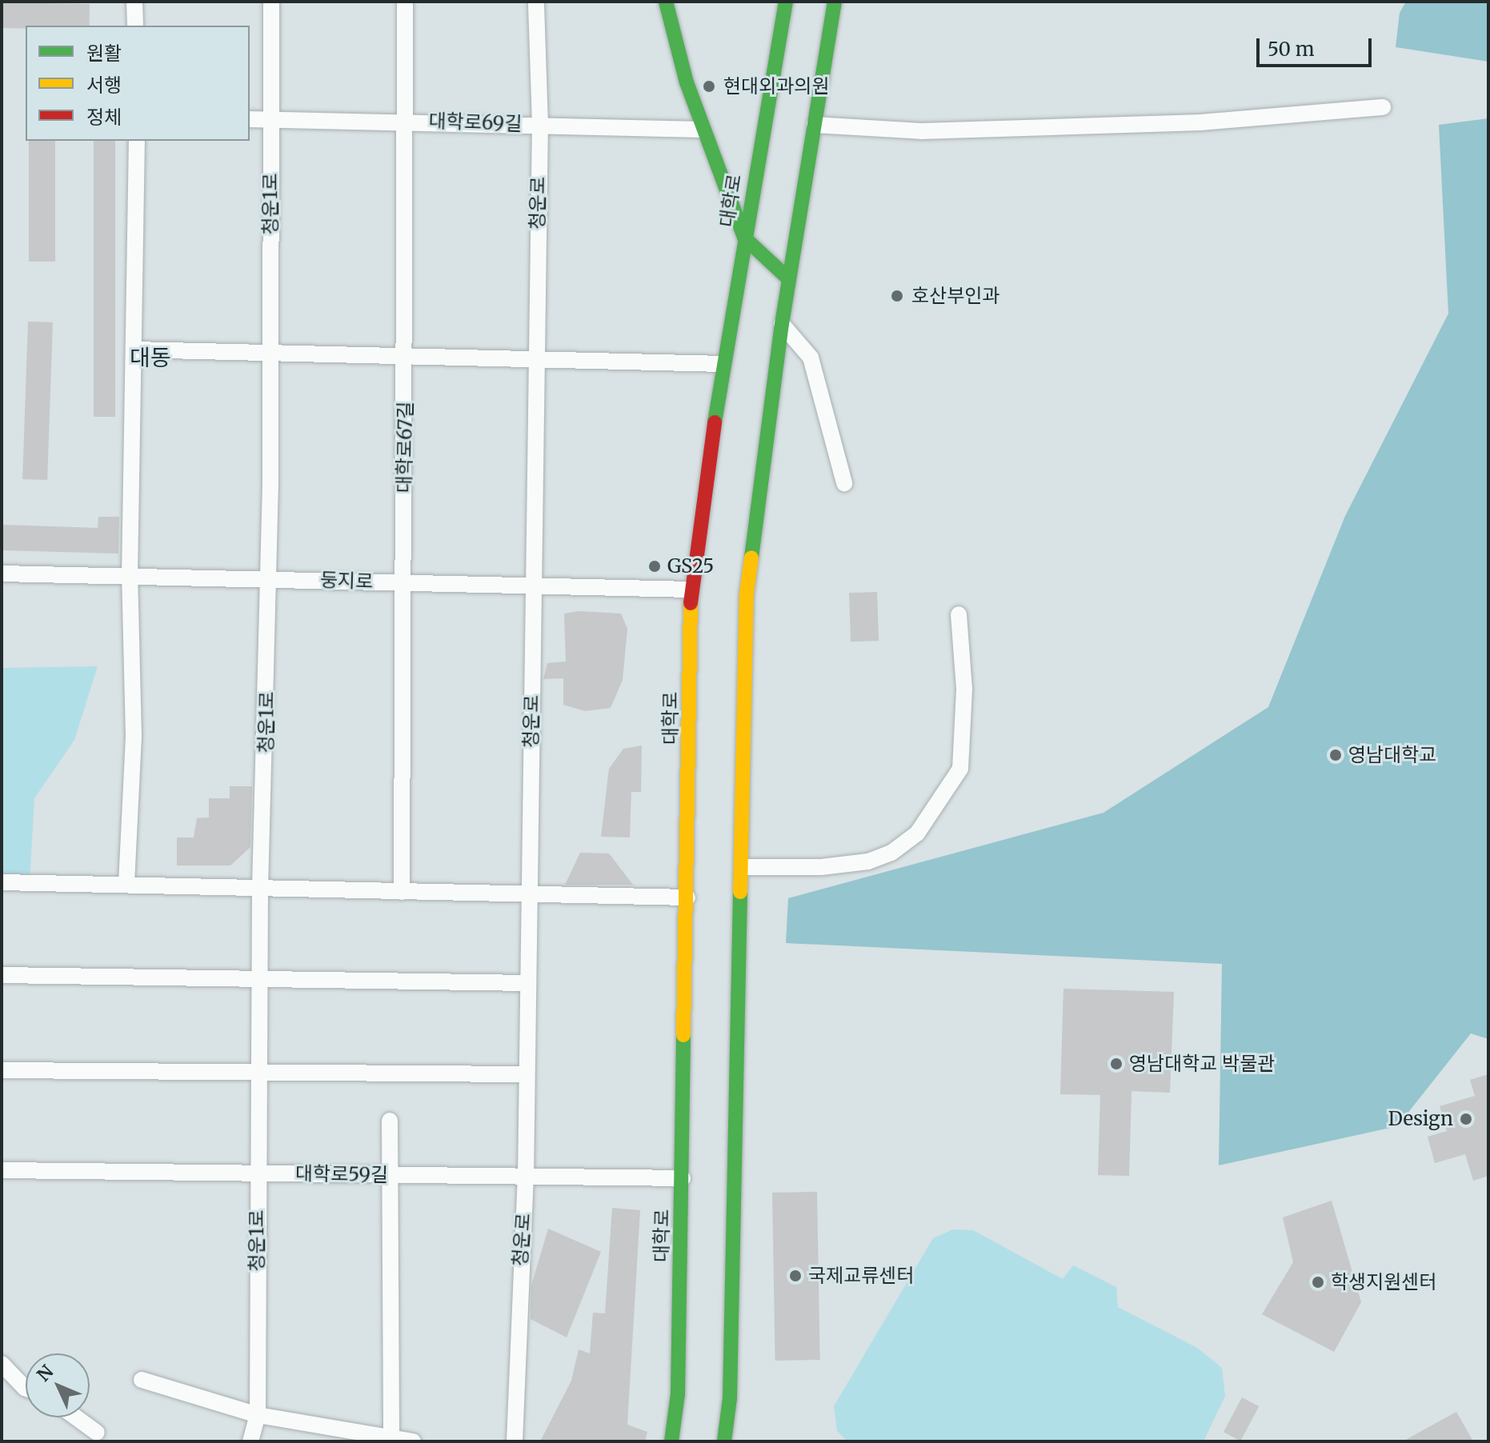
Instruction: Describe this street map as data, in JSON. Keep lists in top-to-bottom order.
{
  "streets": {
    "main road": ["대학로"],
    "street": [
      "대학로69길",
      "청운로",
      "청운1로",
      "대학로67길",
      "둥지로",
      "대학로59길"
    ]
  },
  "crossings": [
    ["대학로69길", "청운로"],
    ["대학로69길", "청운1로"],
    ["대학로69길", "대학로67길"],
    ["대학로", "둥지로"],
    ["대학로", "대학로59길"],
    ["청운로", "둥지로"],
    ["청운로", "대학로59길"],
    ["청운1로", "둥지로"],
    ["청운1로", "대학로59길"],
    ["대학로67길", "둥지로"]
  ],
  "districts": ["대동"],
  "places": [
    "현대외과의원",
    "호산부인과",
    "GS25",
    "영남대학교",
    "영남대학교 박물관",
    "Design",
    "국제교류센터",
    "학생지원센터"
  ],
  "legend": ["원활", "서행", "정체"],
  "scale_bar": "50 m",
  "north": "top left"
}
